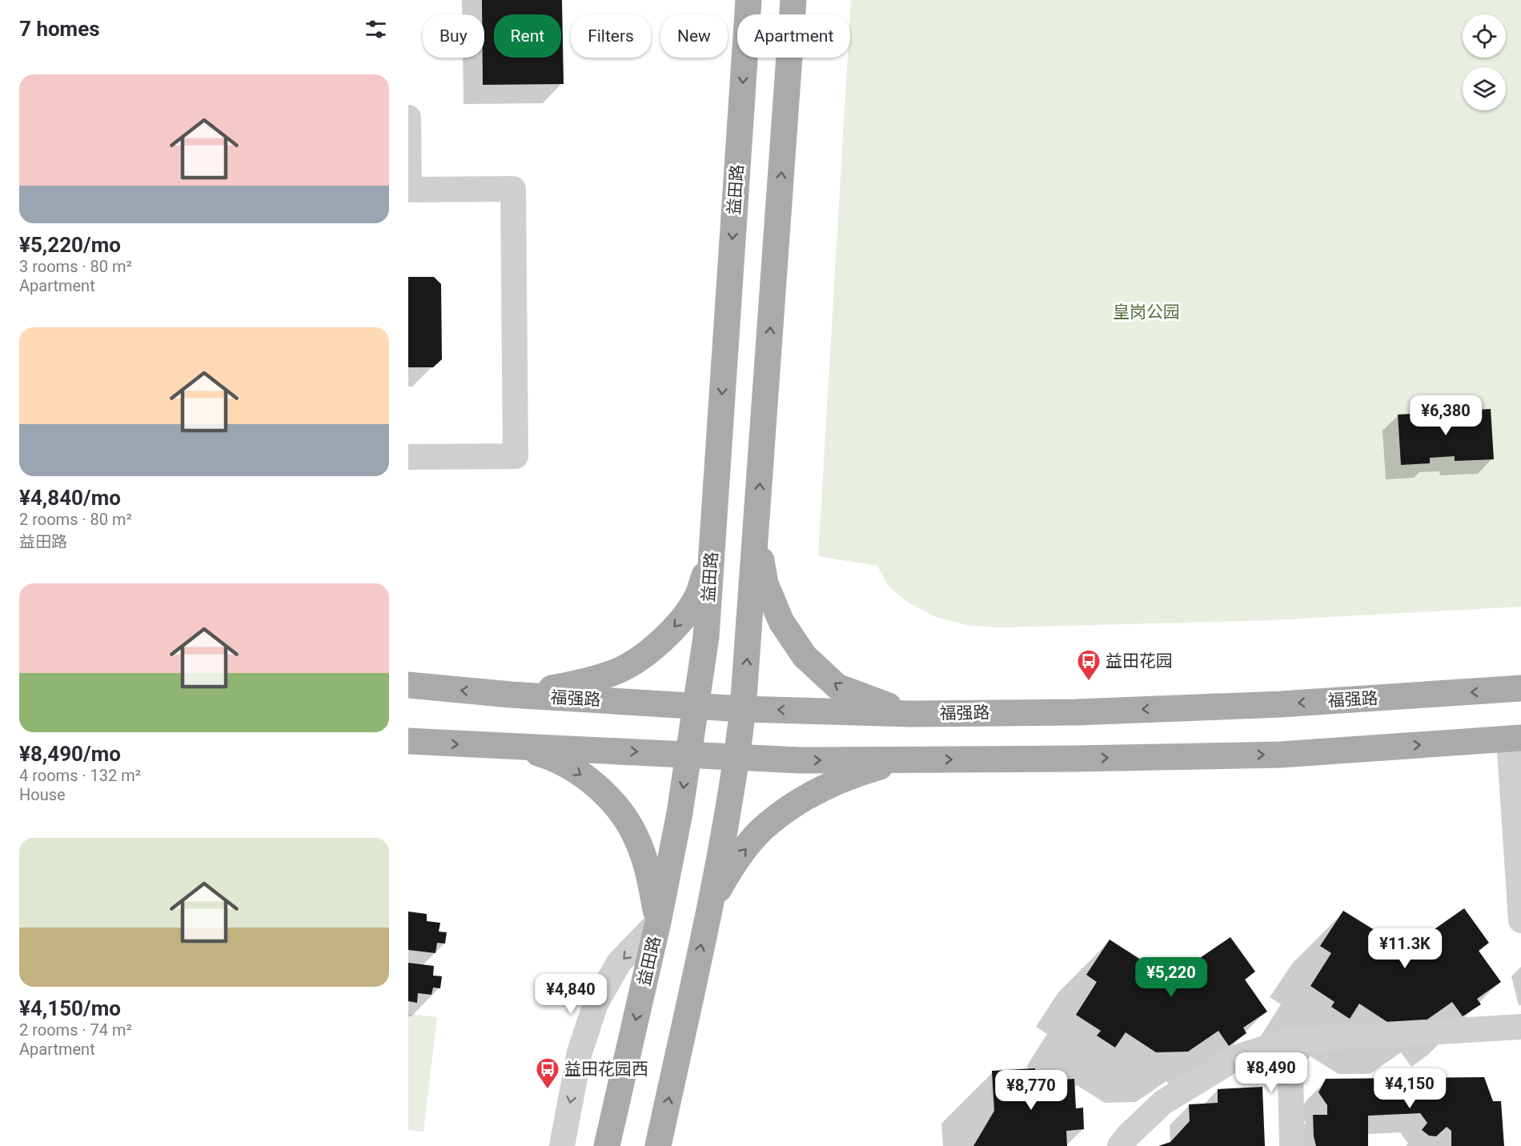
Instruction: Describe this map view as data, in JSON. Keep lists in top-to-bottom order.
{
  "streets": {
    "main road": ["益田路", "福强路"]
  },
  "crossings": [
    ["益田路", "福强路"]
  ],
  "parks": ["皇岗公园"],
  "places": {
    "bus stop": ["益田花园", "益田花园西"]
  },
  "page": {
    "heading": "7 homes",
    "chip": [
      "Buy",
      "Rent",
      "Filters",
      "New",
      "Apartment"
    ],
    "list": [
      {
        "name": "¥5,220/mo",
        "note": "3 rooms · 80 m² · Apartment"
      },
      {
        "name": "¥4,840/mo",
        "note": "2 rooms · 80 m² · 益田路"
      },
      {
        "name": "¥8,490/mo",
        "note": "4 rooms · 132 m² · House"
      },
      {
        "name": "¥4,150/mo",
        "note": "2 rooms · 74 m² · Apartment"
      }
    ],
    "price": [
      "¥6,380",
      "¥11.3K",
      "¥5,220",
      "¥4,840",
      "¥8,490",
      "¥4,150",
      "¥8,770"
    ]
  }
}
